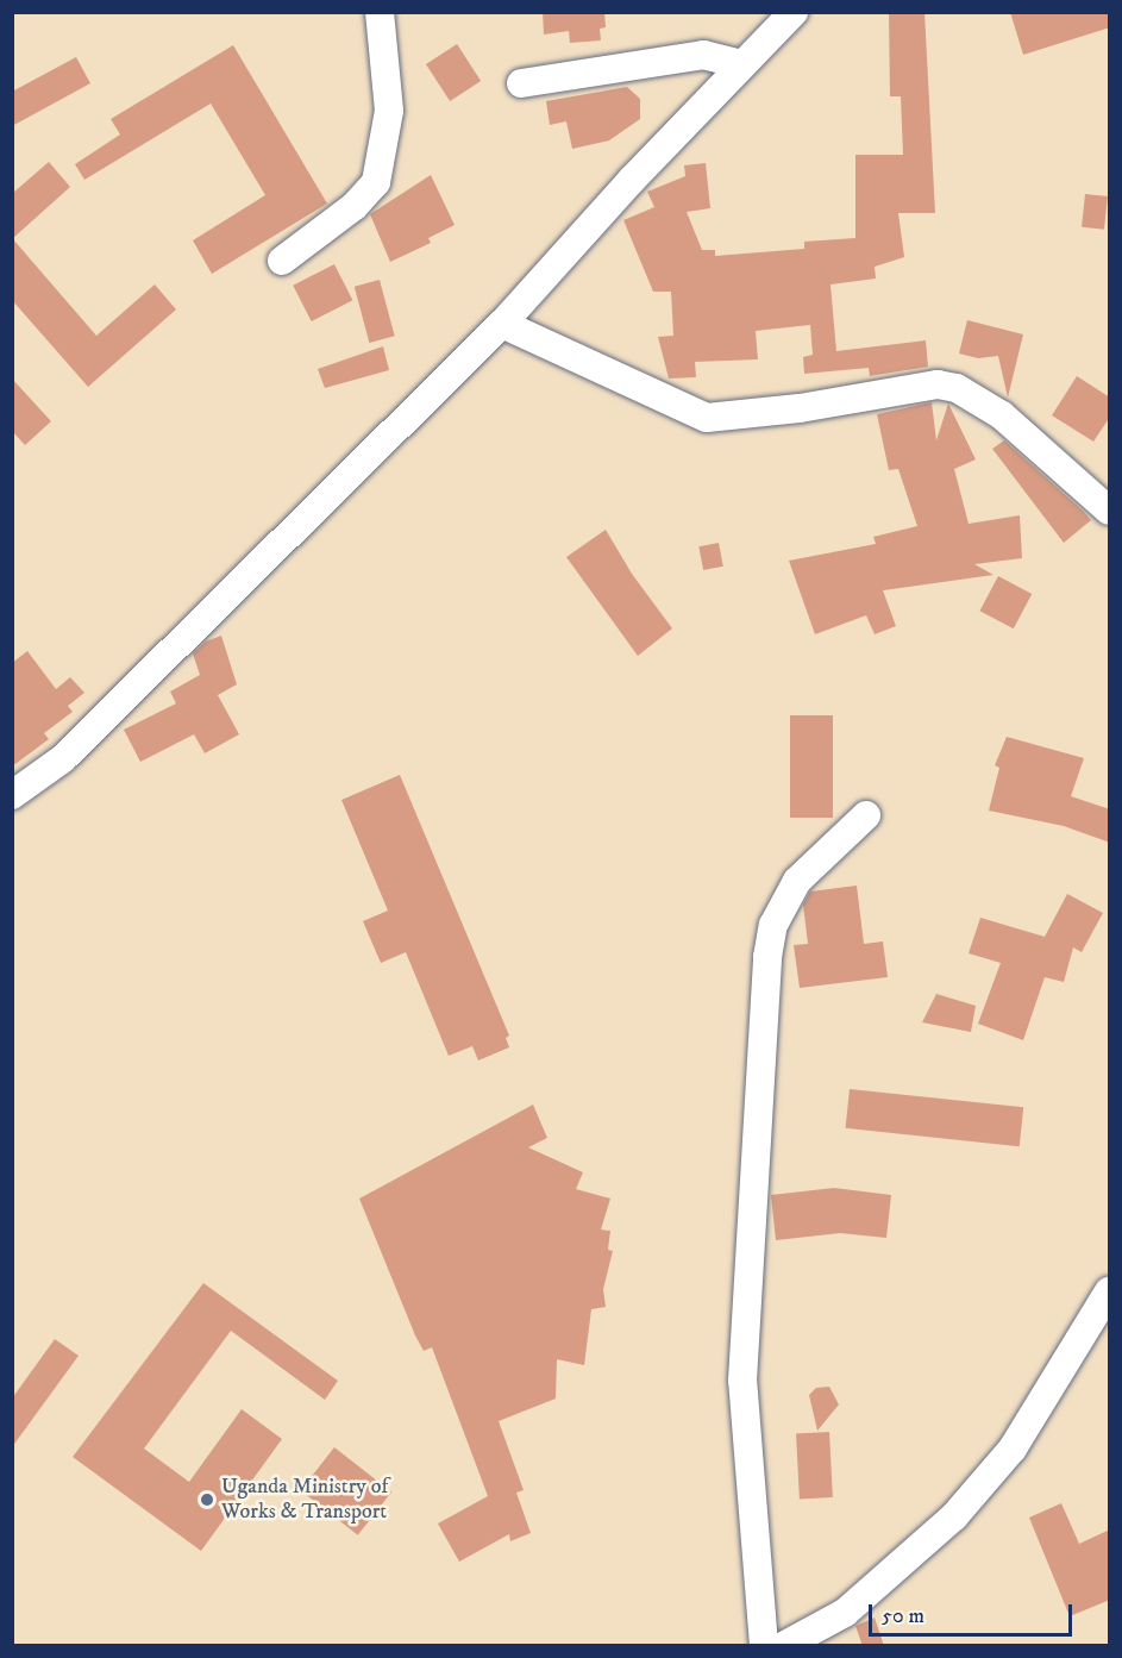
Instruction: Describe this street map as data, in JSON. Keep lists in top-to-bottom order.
{
  "places": ["Uganda Ministry of Works & Transport"],
  "scale_bar": "50 m"
}
